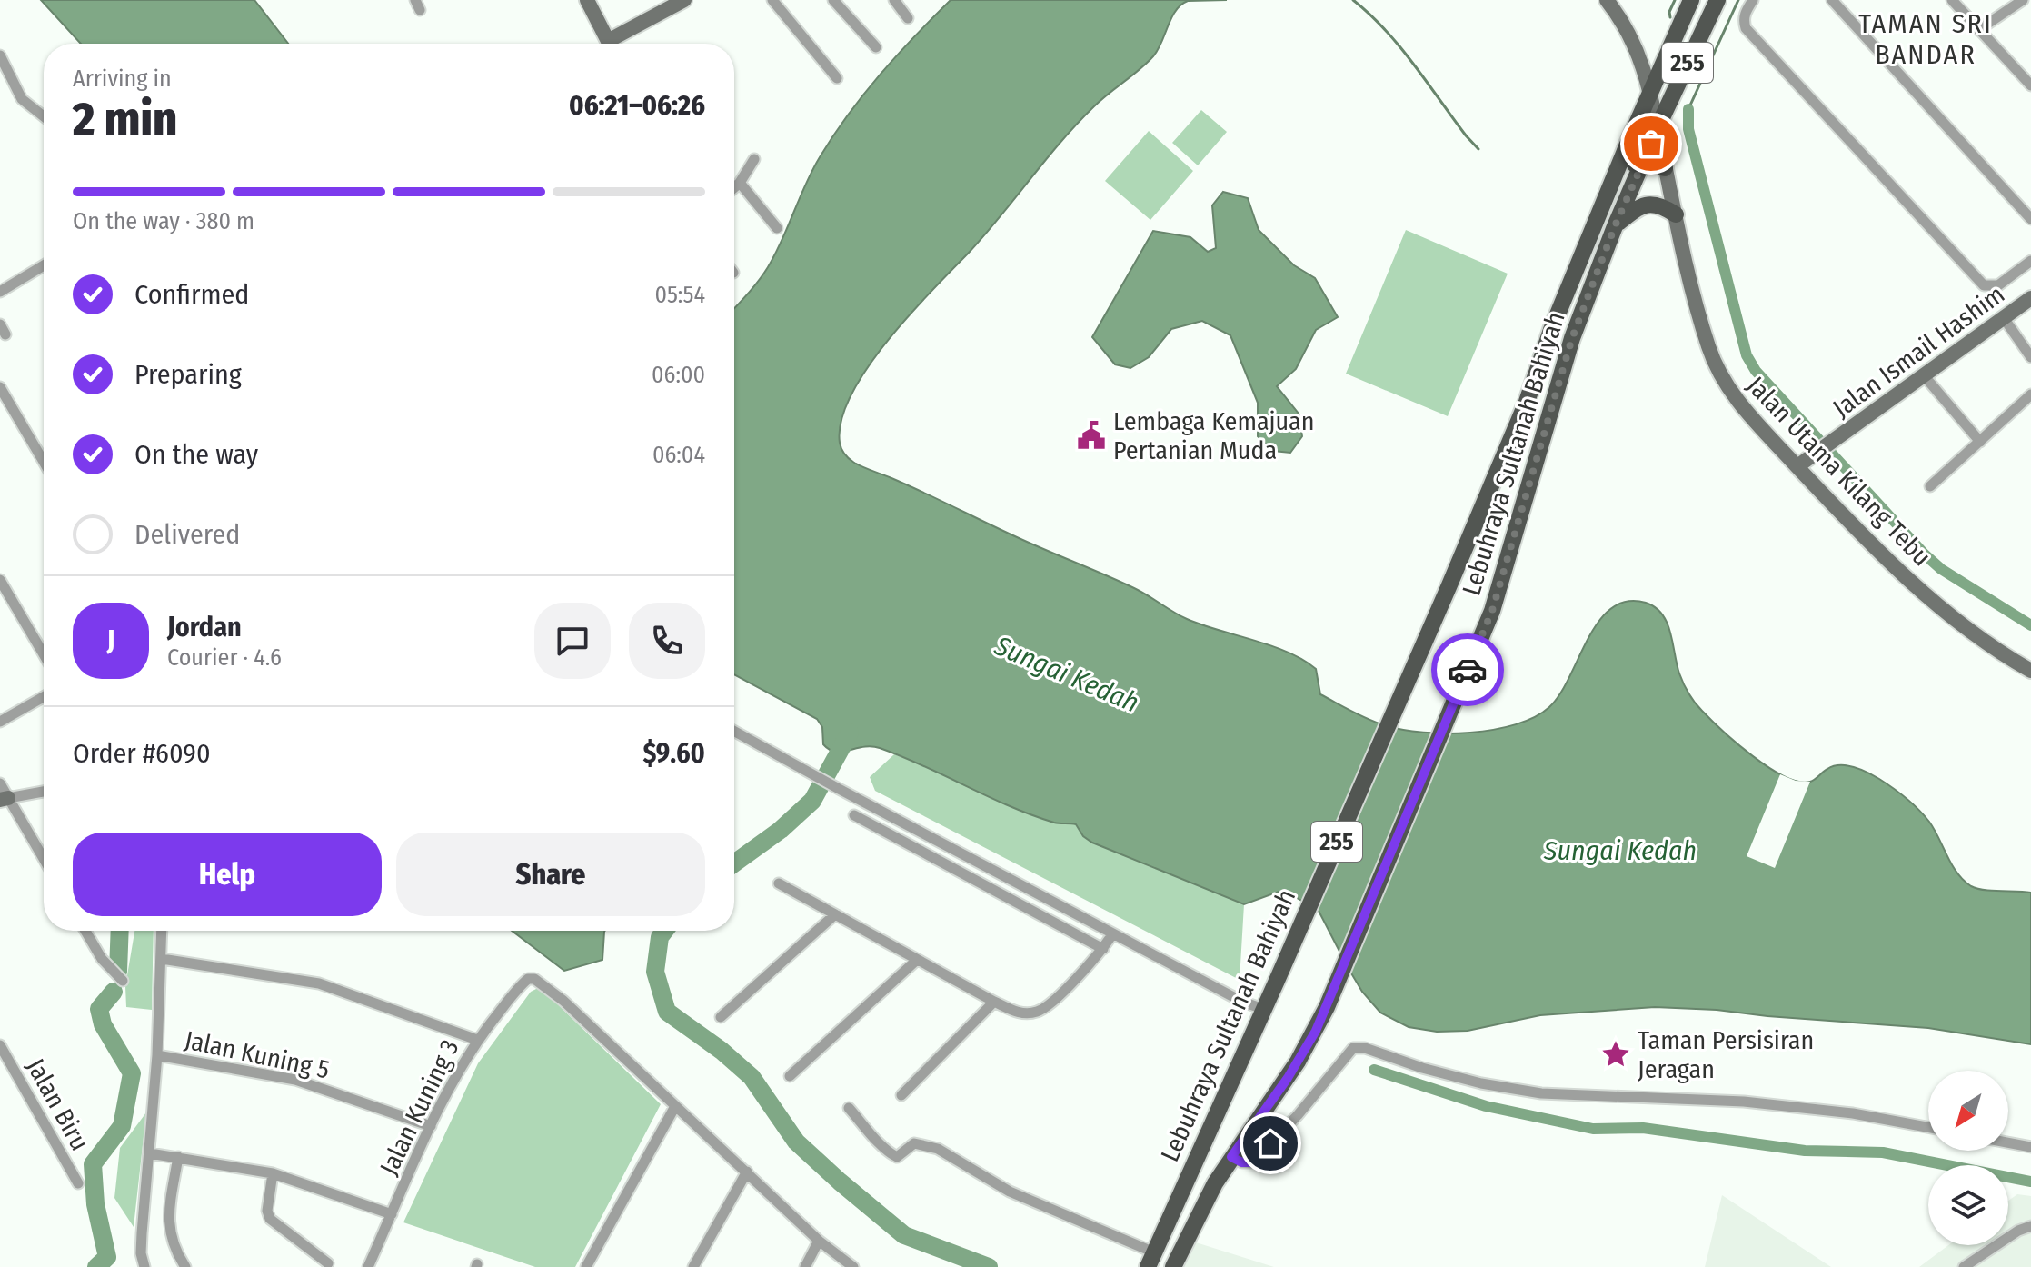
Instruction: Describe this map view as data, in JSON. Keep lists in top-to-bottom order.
{
  "streets": {
    "main road": ["255", "Lebuhraya Sultanah Bahiyah"],
    "street": [
      "Jalan Ismail Hashim",
      "Jalan Utama Kilang Tebu",
      "Jalan Kuning 5",
      "Jalan Biru",
      "Jalan Kuning 3"
    ]
  },
  "crossings": [
    ["Jalan Ismail Hashim", "Jalan Utama Kilang Tebu"],
    ["Lebuhraya Sultanah Bahiyah", "Jalan Utama Kilang Tebu"],
    ["Jalan Kuning 5", "Jalan Kuning 3"]
  ],
  "districts": ["TAMAN SRI BANDAR"],
  "water": ["Sungai Kedah"],
  "places": {
    "public building": ["Lembaga Kemajuan Pertanian Muda"],
    "place": ["Taman Persisiran Jeragan"]
  },
  "north": "bottom left",
  "page": {
    "heading": ["2 min", "Arriving in", "06:21–06:26"],
    "panel": [
      "Jordan",
      "Courier · 4.6",
      "Order #6090",
      "$9.60"
    ],
    "bar": "On the way · 380 m",
    "list": [
      ["Confirmed", "05:54"],
      ["Preparing", "06:00"],
      ["On the way", "06:04"],
      "Delivered"
    ],
    "round": "J",
    "buttons": ["Help", "Share"]
  }
}
